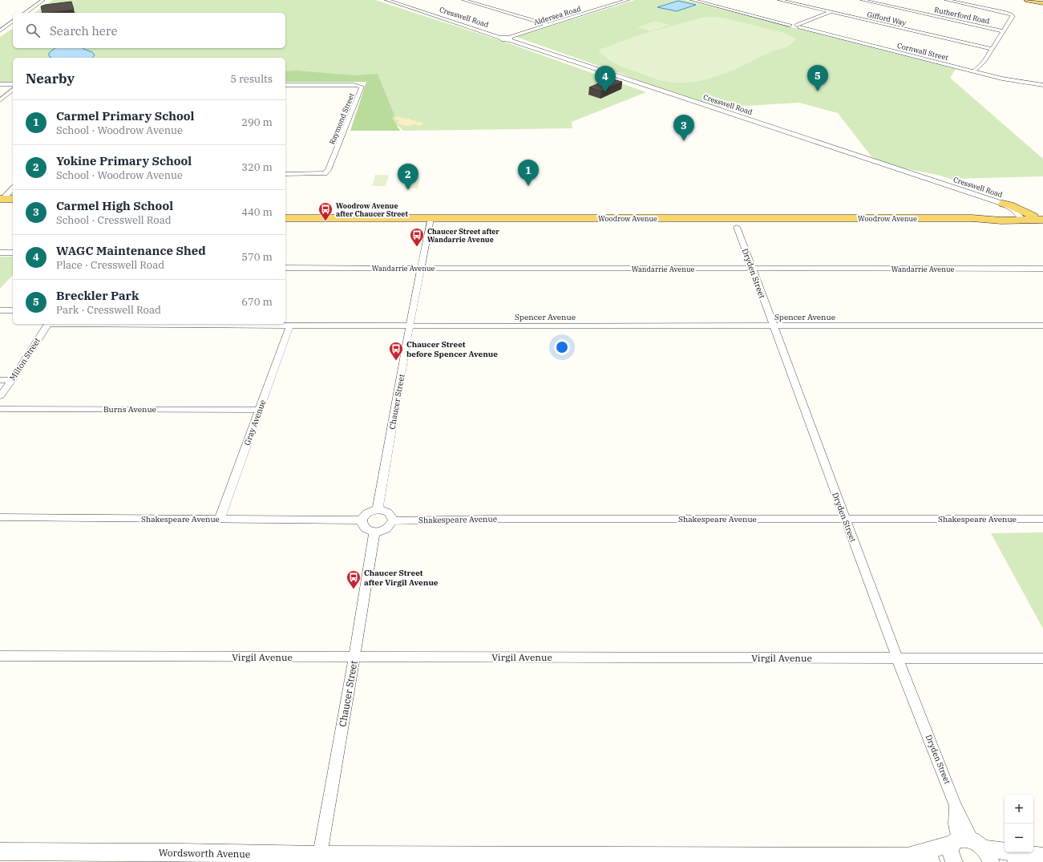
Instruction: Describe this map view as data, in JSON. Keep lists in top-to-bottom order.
{
  "streets": {
    "main road": ["Woodrow Avenue"],
    "street": [
      "Aldersea Road",
      "Rutherford Road",
      "Cresswell Road",
      "Gifford Way",
      "Cornwall Street",
      "Raymond Street",
      "Wandarrie Avenue",
      "Dryden Street",
      "Spencer Avenue",
      "Milton Street",
      "Chaucer Street",
      "Burns Avenue",
      "Gray Avenue",
      "Shakespeare Avenue",
      "Virgil Avenue",
      "Wordsworth Avenue"
    ]
  },
  "crossings": [
    ["Aldersea Road", "Cresswell Road"],
    ["Cresswell Road", "Woodrow Avenue"],
    ["Woodrow Avenue", "Chaucer Street"],
    ["Wandarrie Avenue", "Dryden Street"],
    ["Wandarrie Avenue", "Chaucer Street"],
    ["Dryden Street", "Spencer Avenue"],
    ["Dryden Street", "Shakespeare Avenue"],
    ["Dryden Street", "Virgil Avenue"],
    ["Dryden Street", "Wordsworth Avenue"],
    ["Spencer Avenue", "Chaucer Street"],
    ["Spencer Avenue", "Gray Avenue"],
    ["Chaucer Street", "Shakespeare Avenue"],
    ["Chaucer Street", "Virgil Avenue"],
    ["Chaucer Street", "Wordsworth Avenue"],
    ["Burns Avenue", "Gray Avenue"],
    ["Gray Avenue", "Shakespeare Avenue"]
  ],
  "places": {
    "bus stop": [
      "Woodrow Avenue after Chaucer Street",
      "Chaucer Street after Wandarrie Avenue",
      "Chaucer Street before Spencer Avenue",
      "Chaucer Street after Virgil Avenue"
    ]
  },
  "page": {
    "search": "Search here",
    "heading": ["Nearby", "5 results"],
    "pins": [
      "5",
      "4",
      "3",
      "1",
      "2"
    ],
    "list": [
      {
        "mark": "1",
        "name": "Carmel Primary School",
        "note": "School · Woodrow Avenue",
        "value": "290 m"
      },
      {
        "mark": "2",
        "name": "Yokine Primary School",
        "note": "School · Woodrow Avenue",
        "value": "320 m"
      },
      {
        "mark": "3",
        "name": "Carmel High School",
        "note": "School · Cresswell Road",
        "value": "440 m"
      },
      {
        "mark": "4",
        "name": "WAGC Maintenance Shed",
        "note": "Place · Cresswell Road",
        "value": "570 m"
      },
      {
        "mark": "5",
        "name": "Breckler Park",
        "note": "Park · Cresswell Road",
        "value": "670 m"
      }
    ],
    "map_buttons": ["+", "−"]
  }
}
